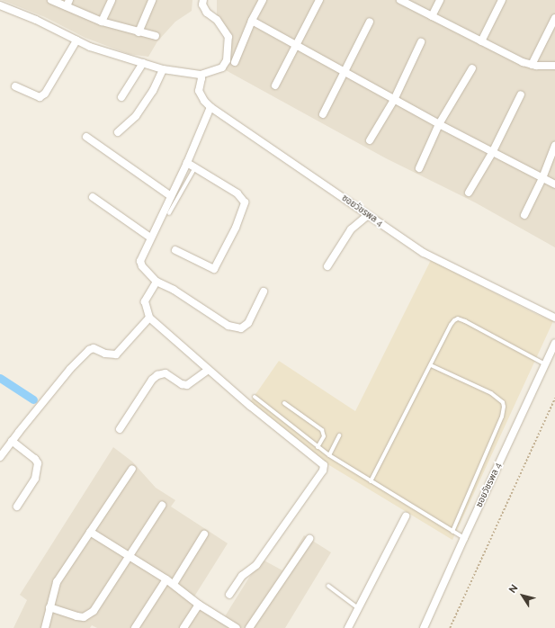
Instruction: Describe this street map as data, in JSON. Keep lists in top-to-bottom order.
{
  "streets": {
    "street": ["ซอยวัชรพล 4"]
  },
  "north": "top left"
}
